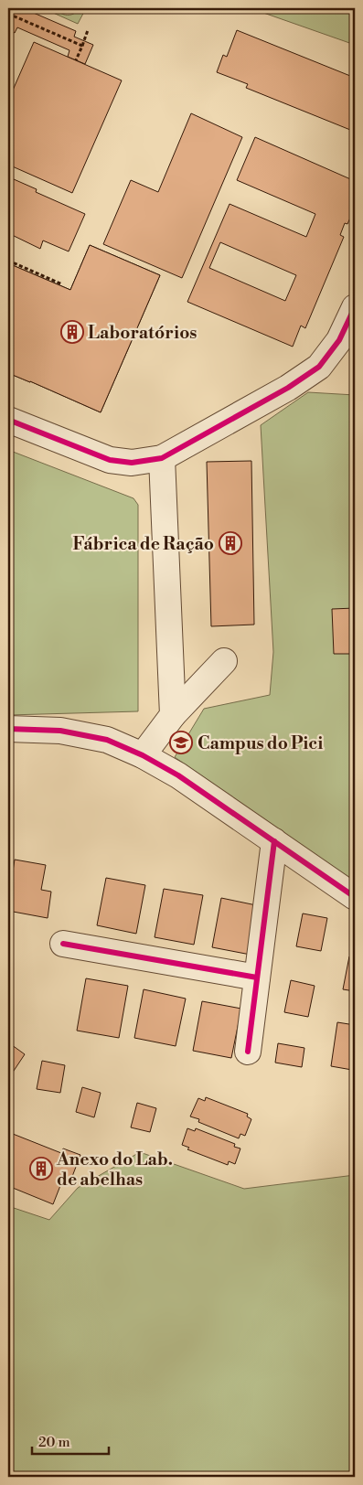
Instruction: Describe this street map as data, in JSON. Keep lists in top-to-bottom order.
{
  "places": {
    "building": ["Laboratórios", "Fábrica de Ração", "Anexo do Lab. de abelhas"],
    "school or university": ["Campus do Pici"]
  },
  "scale_bar": "20 m"
}
